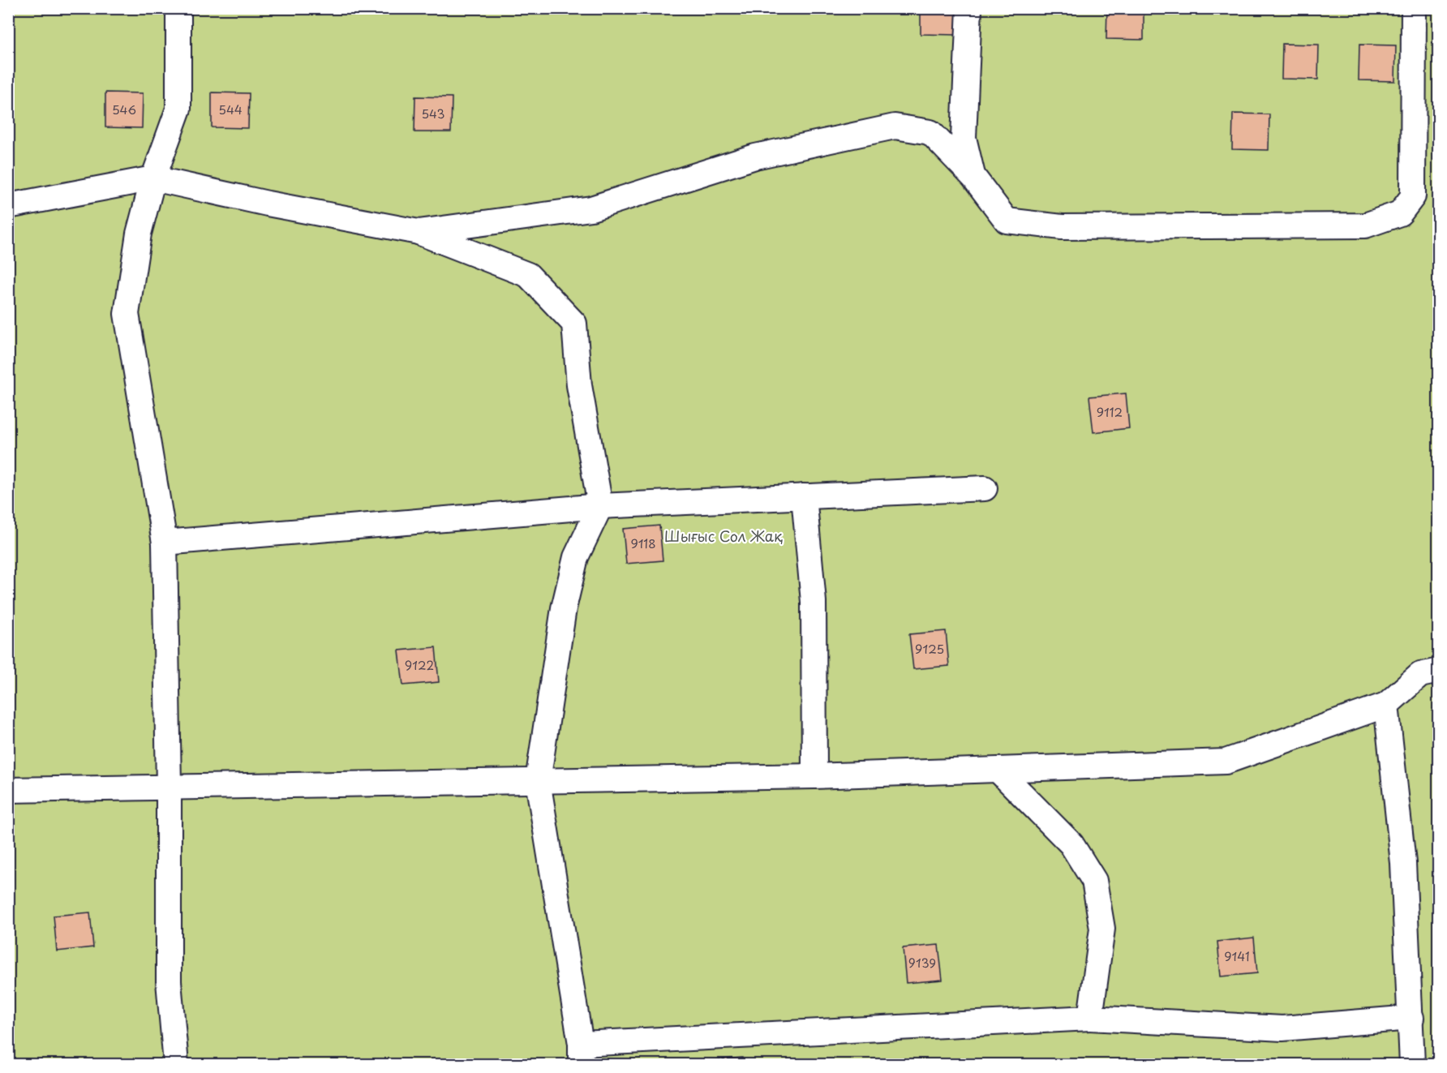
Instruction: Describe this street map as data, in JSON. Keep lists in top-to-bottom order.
{
  "parks": ["Шығыс Сол Жақ"],
  "house_numbers": [
    "546",
    "544",
    "543",
    "9112",
    "9118",
    "9125",
    "9122",
    "9141",
    "9139"
  ]
}
